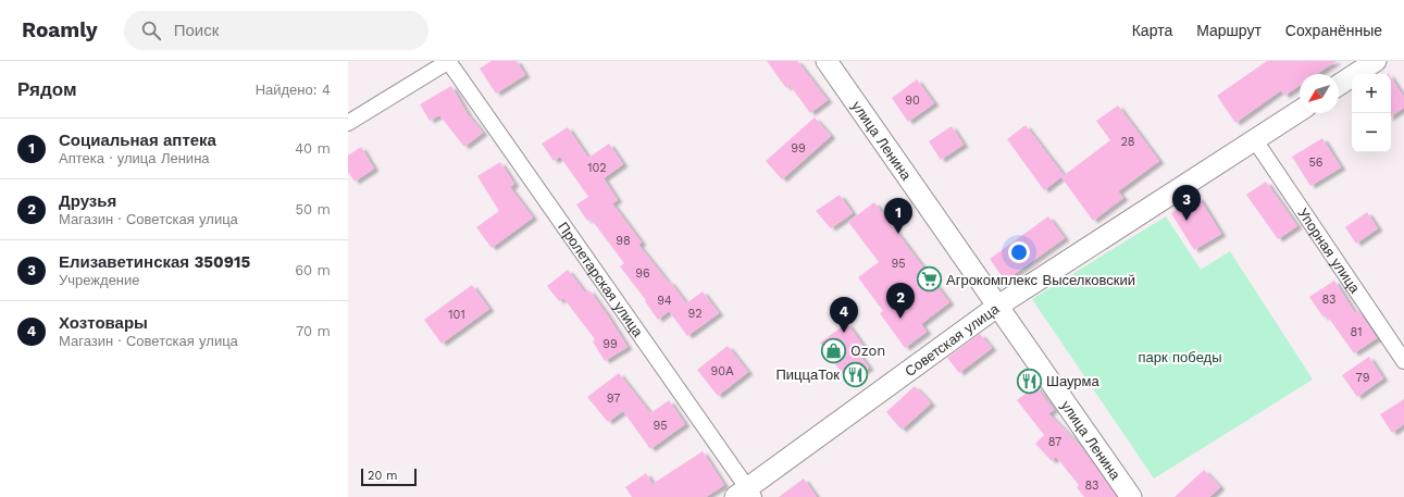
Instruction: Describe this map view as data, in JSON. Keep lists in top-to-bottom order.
{
  "streets": {
    "street": [
      "улица Ленина",
      "Упорная улица",
      "Пролетарская улица",
      "Советская улица"
    ]
  },
  "crossings": [
    ["улица Ленина", "Советская улица"],
    ["Упорная улица", "Советская улица"],
    ["Пролетарская улица", "Советская улица"]
  ],
  "parks": ["парк победы"],
  "places": {
    "supermarket": ["Агрокомплекс Выселковский"],
    "shop": ["Ozon"],
    "restaurant": ["ПиццаТок", "Шаурма"]
  },
  "house_numbers": [
    "90",
    "28",
    "99",
    "56",
    "102",
    "98",
    "95",
    "96",
    "83",
    "94",
    "92",
    "101",
    "81",
    "99",
    "90А",
    "79",
    "97",
    "95",
    "87",
    "83"
  ],
  "scale_bar": "20 m",
  "north": "bottom left",
  "page": {
    "header": "Roamly",
    "search": "Поиск",
    "nav": ["Карта", "Маршрут", "Сохранённые"],
    "heading": ["Рядом", "Найдено: 4"],
    "map_buttons": ["+", "−"],
    "list": [
      {
        "mark": "1",
        "name": "Социальная аптека",
        "note": "Аптека · улица Ленина",
        "value": "40 m"
      },
      {
        "mark": "2",
        "name": "Друзья",
        "note": "Магазин · Советская улица",
        "value": "50 m"
      },
      {
        "mark": "3",
        "name": "Елизаветинская 350915",
        "note": "Учреждение",
        "value": "60 m"
      },
      {
        "mark": "4",
        "name": "Хозтовары",
        "note": "Магазин · Советская улица",
        "value": "70 m"
      }
    ],
    "pins": [
      "3",
      "1",
      "2",
      "4"
    ],
    "scale": "20 m"
  }
}
